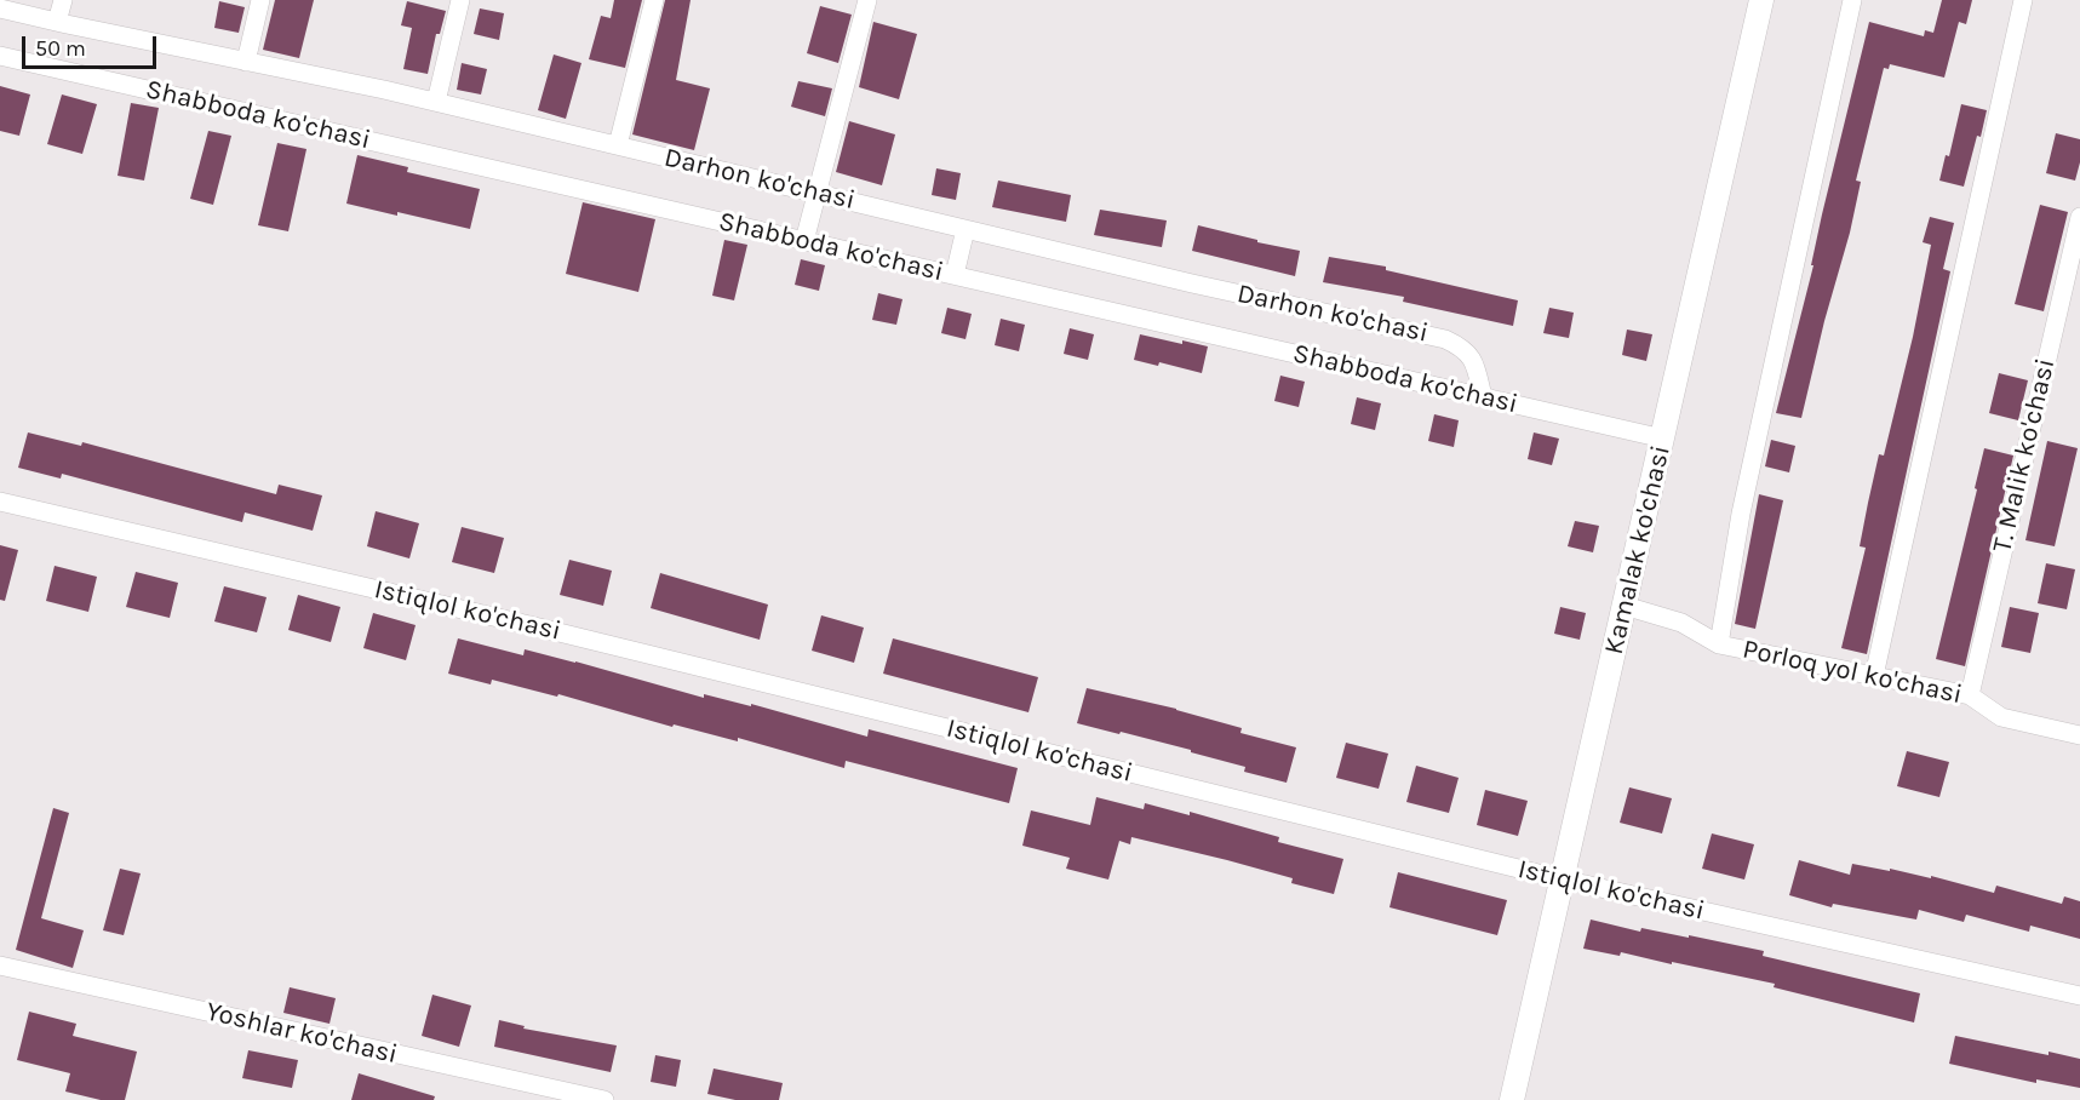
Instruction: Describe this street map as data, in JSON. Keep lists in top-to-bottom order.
{
  "streets": {
    "main road": ["Kamalak ko'chasi"],
    "street": [
      "Shabboda ko'chasi",
      "Darhon ko'chasi",
      "T. Malik ko'chasi",
      "Istiqlol ko'chasi",
      "Porloq yol ko'chasi",
      "Yoshlar ko'chasi"
    ]
  },
  "crossings": [
    ["Shabboda ko'chasi", "Darhon ko'chasi"],
    ["Shabboda ko'chasi", "Kamalak ko'chasi"],
    ["T. Malik ko'chasi", "Porloq yol ko'chasi"],
    ["Kamalak ko'chasi", "Istiqlol ko'chasi"],
    ["Kamalak ko'chasi", "Porloq yol ko'chasi"]
  ],
  "scale_bar": "50 m"
}
